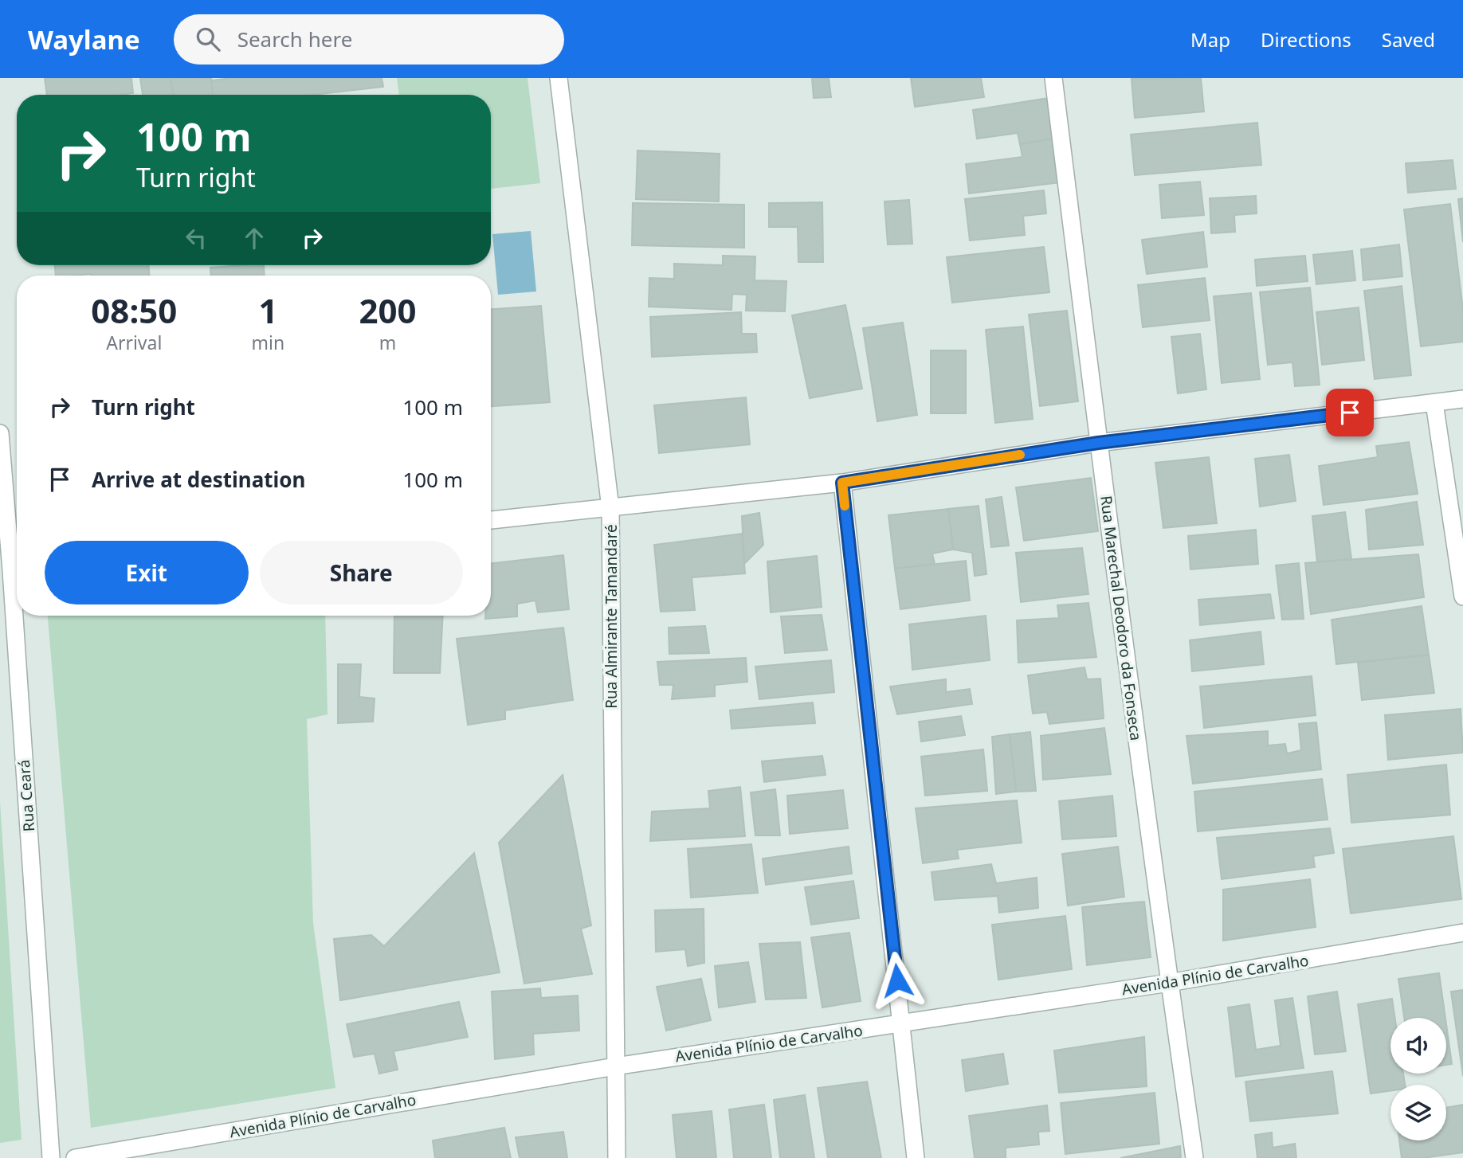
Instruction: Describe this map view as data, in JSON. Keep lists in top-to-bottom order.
{
  "streets": {
    "street": [
      "Rua Almirante Tamandaré",
      "Rua Marechal Deodoro da Fonseca",
      "Rua Ceará",
      "Avenida Plínio de Carvalho"
    ]
  },
  "crossings": [
    ["Rua Almirante Tamandaré", "Avenida Plínio de Carvalho"],
    ["Rua Marechal Deodoro da Fonseca", "Avenida Plínio de Carvalho"]
  ],
  "page": {
    "header": "Waylane",
    "search": "Search here",
    "nav": ["Map", "Directions", "Saved"],
    "turn": ["100 m", "Turn right"],
    "eta": [
      "08:50",
      "Arrival",
      "1",
      "min",
      "200",
      "m"
    ],
    "list": [
      {
        "name": "Turn right",
        "value": "100 m"
      },
      {
        "name": "Arrive at destination",
        "value": "100 m"
      }
    ],
    "buttons": ["Exit", "Share"]
  }
}
